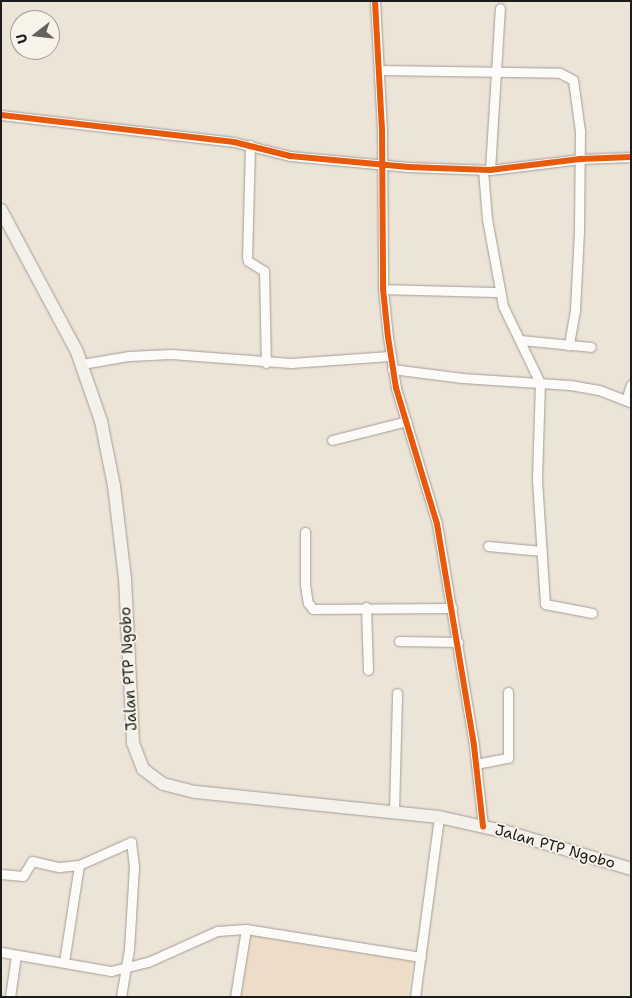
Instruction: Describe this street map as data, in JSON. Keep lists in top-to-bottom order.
{
  "streets": {
    "main road": ["Jalan PTP Ngobo"]
  },
  "north": "left"
}
